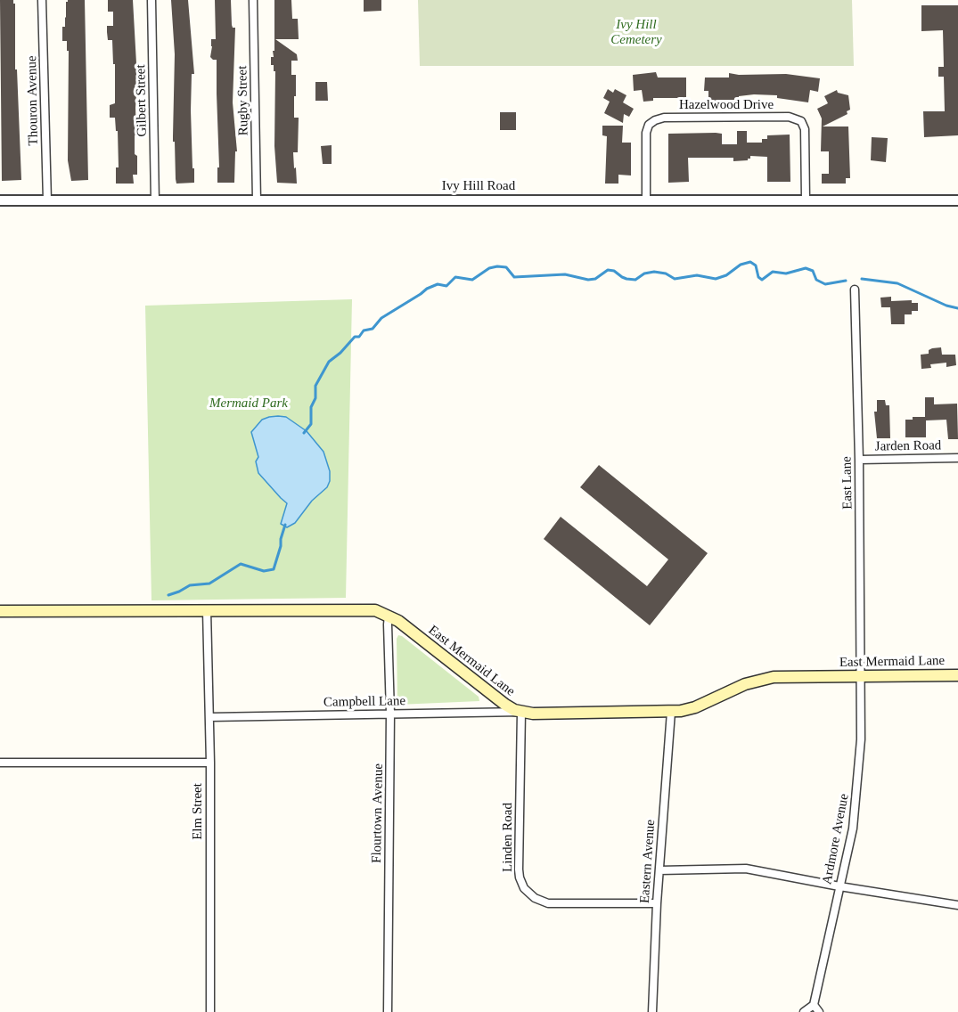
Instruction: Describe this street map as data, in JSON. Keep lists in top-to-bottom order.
{
  "streets": {
    "main road": ["East Mermaid Lane"],
    "street": [
      "Thouron Avenue",
      "Gilbert Street",
      "Rugby Street",
      "Hazelwood Drive",
      "Ivy Hill Road",
      "Jarden Road",
      "East Lane",
      "Campbell Lane",
      "Elm Street",
      "Flourtown Avenue",
      "Linden Road",
      "Ardmore Avenue",
      "Eastern Avenue"
    ]
  },
  "crossings": [
    ["Thouron Avenue", "Ivy Hill Road"],
    ["Gilbert Street", "Ivy Hill Road"],
    ["Rugby Street", "Ivy Hill Road"],
    ["Hazelwood Drive", "Ivy Hill Road"],
    ["Jarden Road", "East Lane"],
    ["East Lane", "East Mermaid Lane"],
    ["East Lane", "Ardmore Avenue"],
    ["East Mermaid Lane", "Campbell Lane"],
    ["East Mermaid Lane", "Elm Street"],
    ["East Mermaid Lane", "Flourtown Avenue"],
    ["East Mermaid Lane", "Linden Road"],
    ["East Mermaid Lane", "Ardmore Avenue"],
    ["East Mermaid Lane", "Eastern Avenue"],
    ["Campbell Lane", "Elm Street"],
    ["Campbell Lane", "Flourtown Avenue"],
    ["Campbell Lane", "Linden Road"],
    ["Linden Road", "Eastern Avenue"]
  ],
  "parks": ["Ivy Hill Cemetery", "Mermaid Park"]
}
